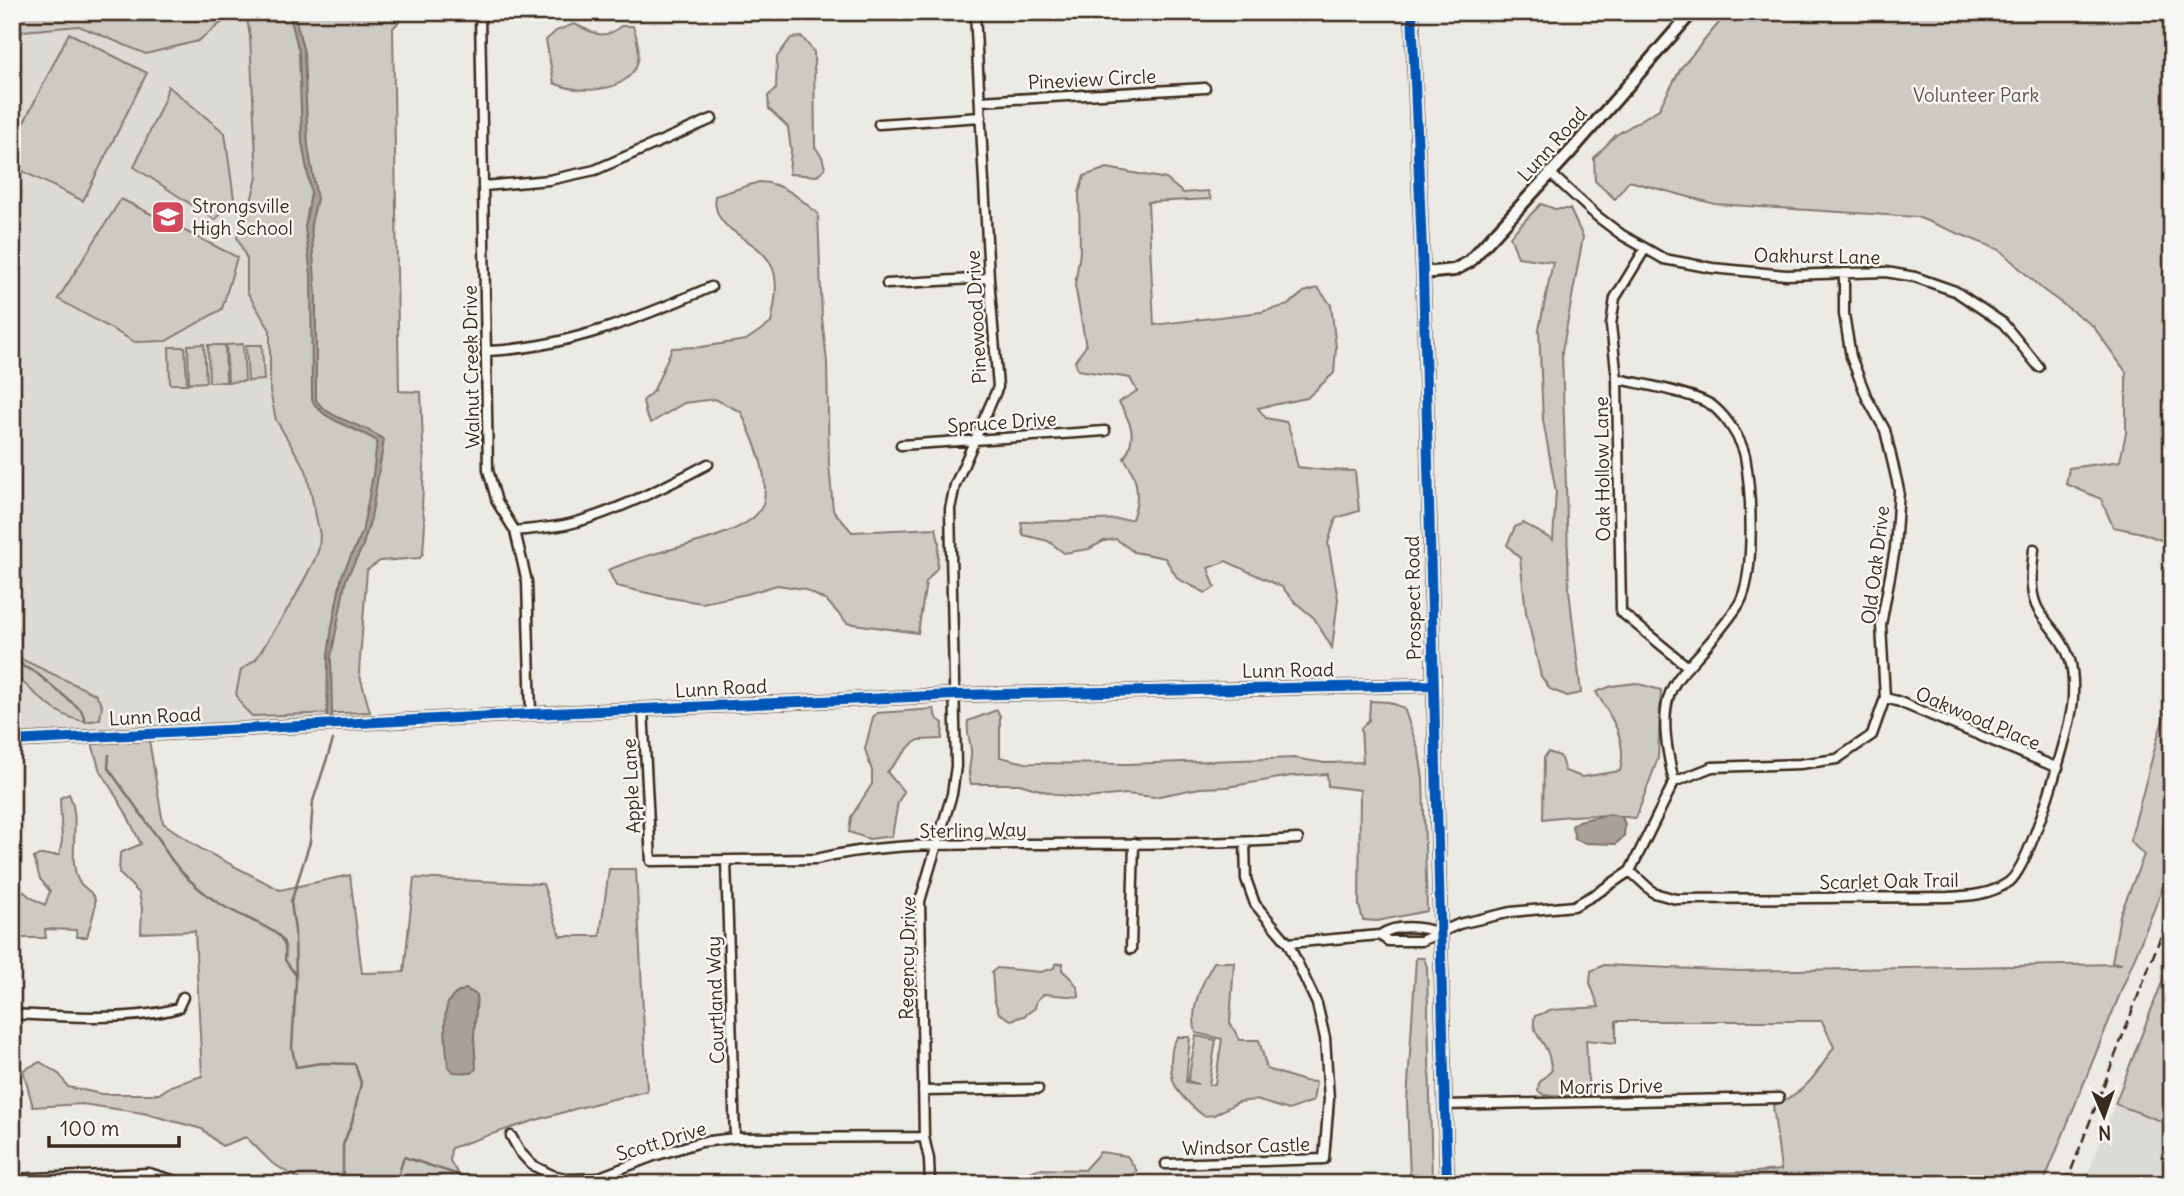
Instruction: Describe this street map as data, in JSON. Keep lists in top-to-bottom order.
{
  "streets": {
    "street": [
      "Pineview Circle",
      "Lunn Road",
      "Oakhurst Lane",
      "Pinewood Drive",
      "Walnut Creek Drive",
      "Spruce Drive",
      "Oak Hollow Lane",
      "Old Oak Drive",
      "Prospect Road",
      "Oakwood Place",
      "Apple Lane",
      "Sterling Way",
      "Scarlet Oak Trail",
      "Regency Drive",
      "Courtland Way",
      "Morris Drive",
      "Scott Drive",
      "Windsor Castle"
    ]
  },
  "crossings": [
    ["Pineview Circle", "Pinewood Drive"],
    ["Lunn Road", "Oakhurst Lane"],
    ["Lunn Road", "Pinewood Drive"],
    ["Lunn Road", "Walnut Creek Drive"],
    ["Lunn Road", "Prospect Road"],
    ["Lunn Road", "Apple Lane"],
    ["Lunn Road", "Regency Drive"],
    ["Oakhurst Lane", "Oak Hollow Lane"],
    ["Oakhurst Lane", "Old Oak Drive"],
    ["Pinewood Drive", "Spruce Drive"],
    ["Pinewood Drive", "Regency Drive"],
    ["Old Oak Drive", "Oakwood Place"],
    ["Prospect Road", "Morris Drive"],
    ["Oakwood Place", "Scarlet Oak Trail"],
    ["Apple Lane", "Sterling Way"],
    ["Sterling Way", "Regency Drive"],
    ["Sterling Way", "Courtland Way"],
    ["Sterling Way", "Windsor Castle"],
    ["Regency Drive", "Scott Drive"],
    ["Courtland Way", "Scott Drive"]
  ],
  "parks": ["Volunteer Park"],
  "places": {
    "school or university": ["Strongsville High School"]
  },
  "scale_bar": "100 m",
  "north": "bottom"
}
